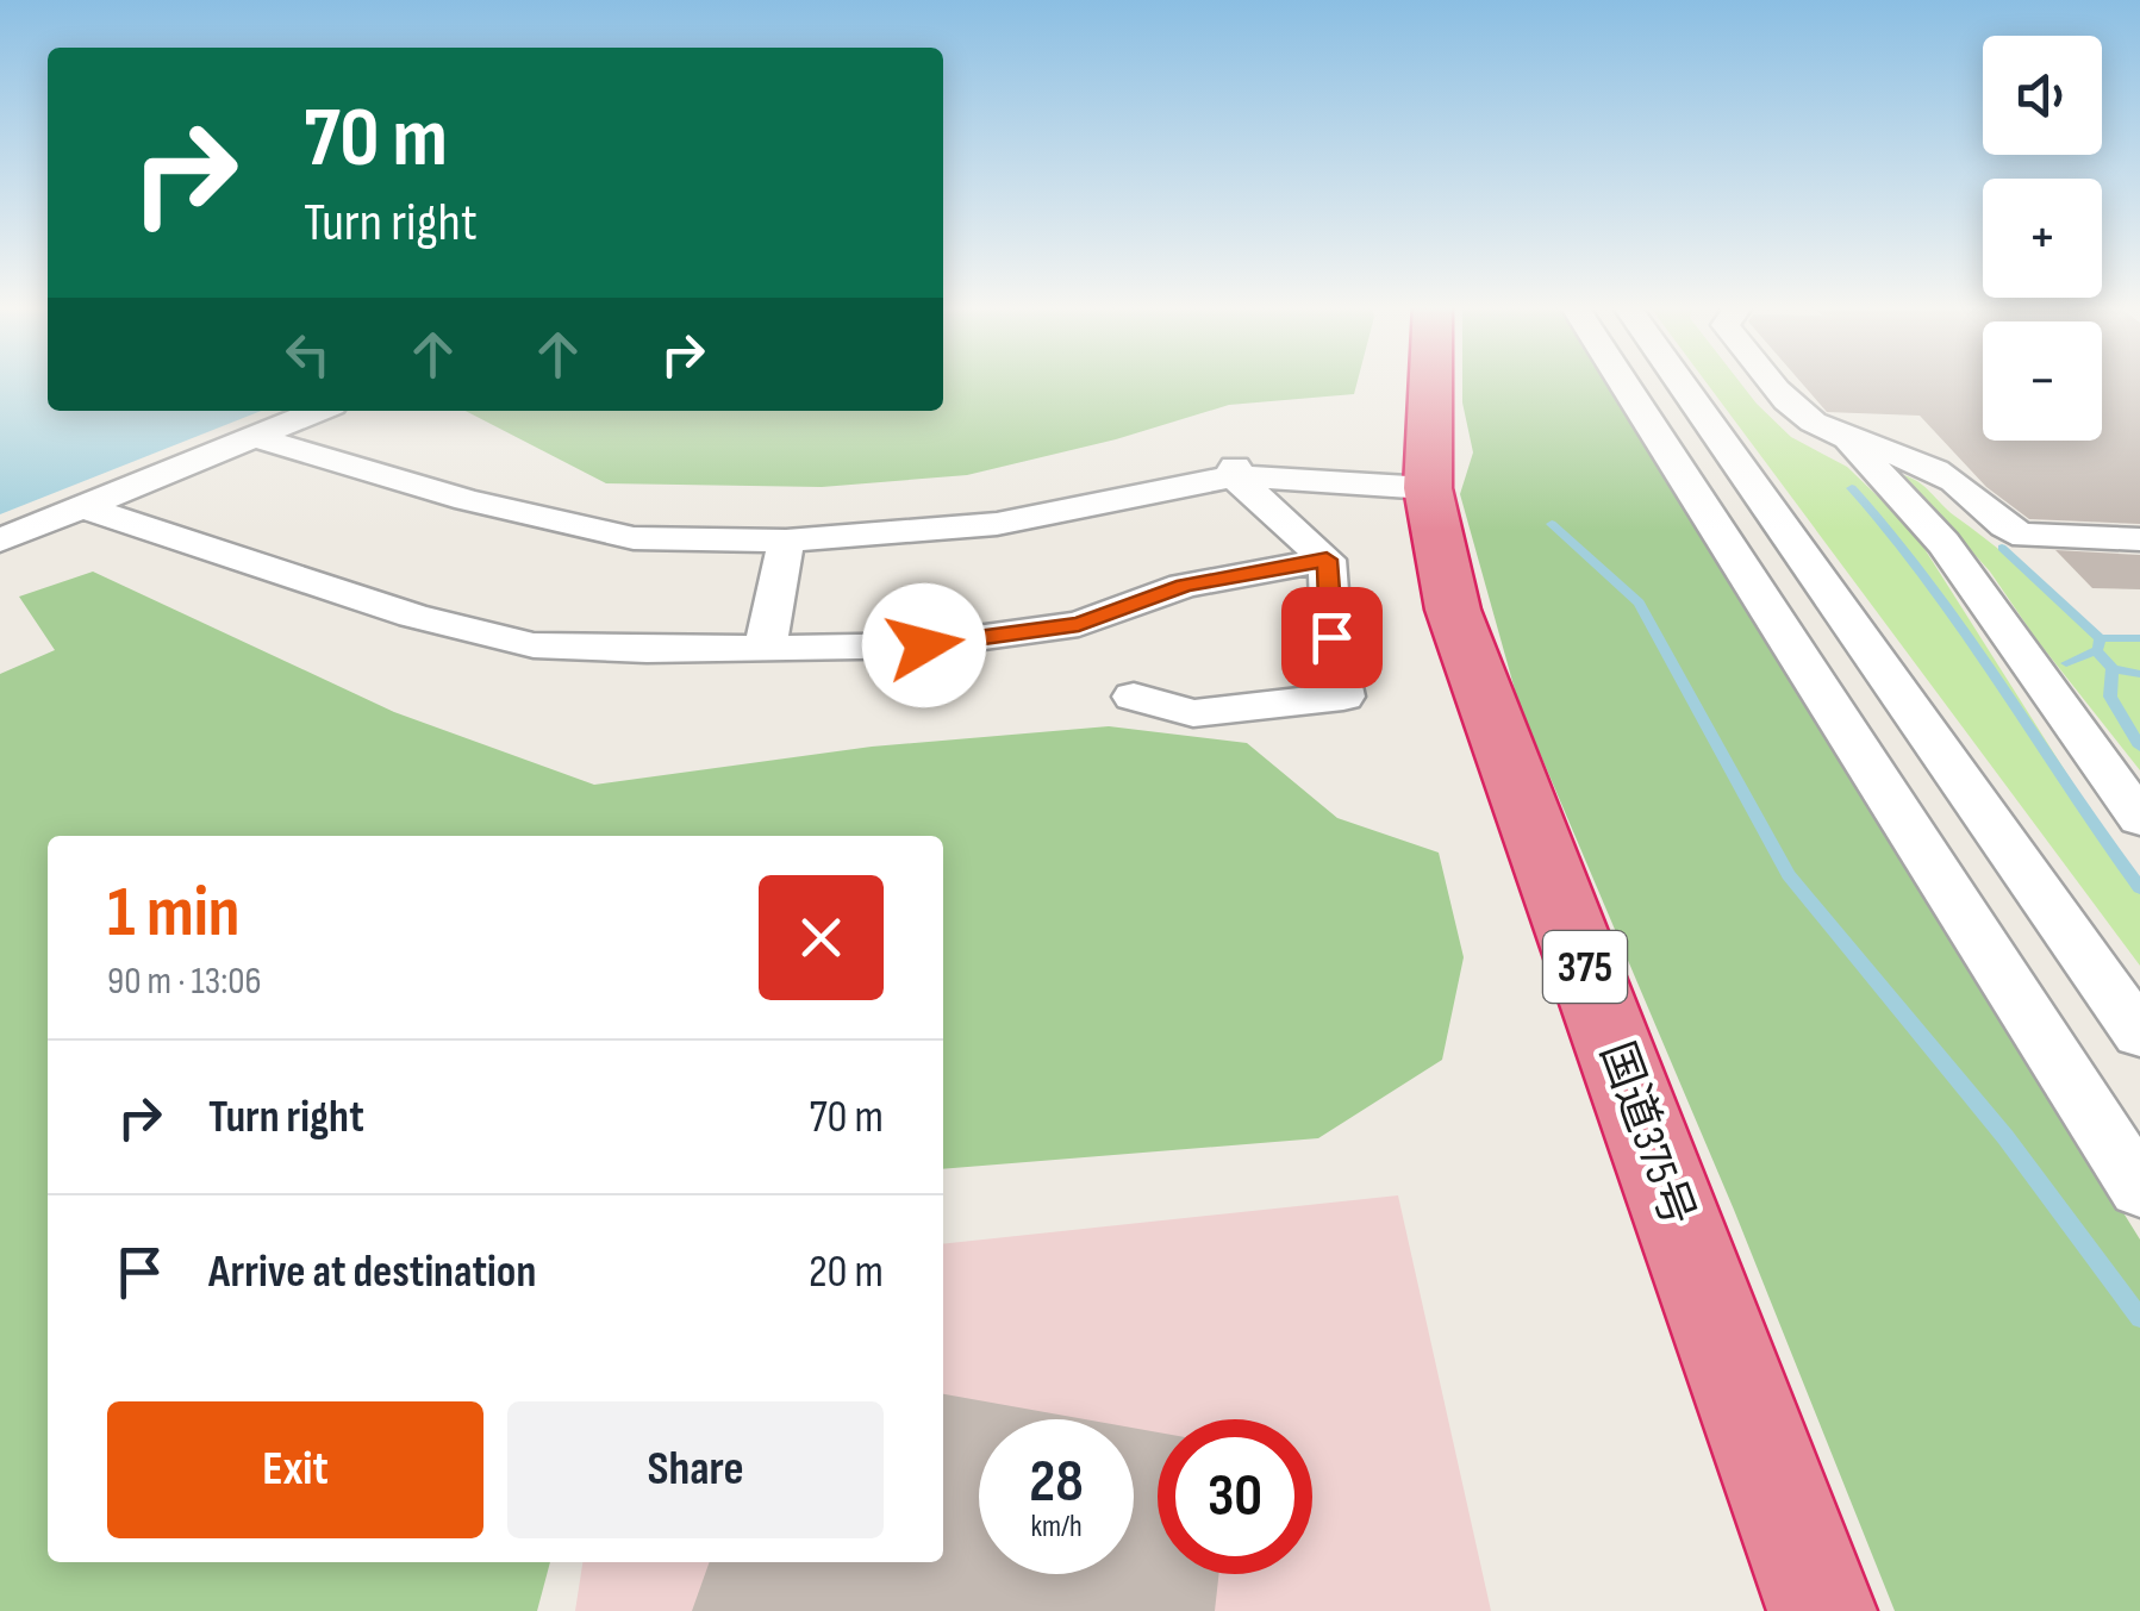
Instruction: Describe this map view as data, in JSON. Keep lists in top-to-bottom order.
{
  "streets": {
    "highway": ["375", "国道375号"]
  },
  "page": {
    "map_buttons": ["+", "−"],
    "turn": ["70 m", "Turn right"],
    "heading": ["1 min", "90 m · 13:06"],
    "list": [
      {
        "name": "Turn right",
        "value": "70 m"
      },
      {
        "name": "Arrive at destination",
        "value": "20 m"
      }
    ],
    "buttons": ["Exit", "Share"],
    "speed": "28 km/h",
    "limit": "30"
  }
}
